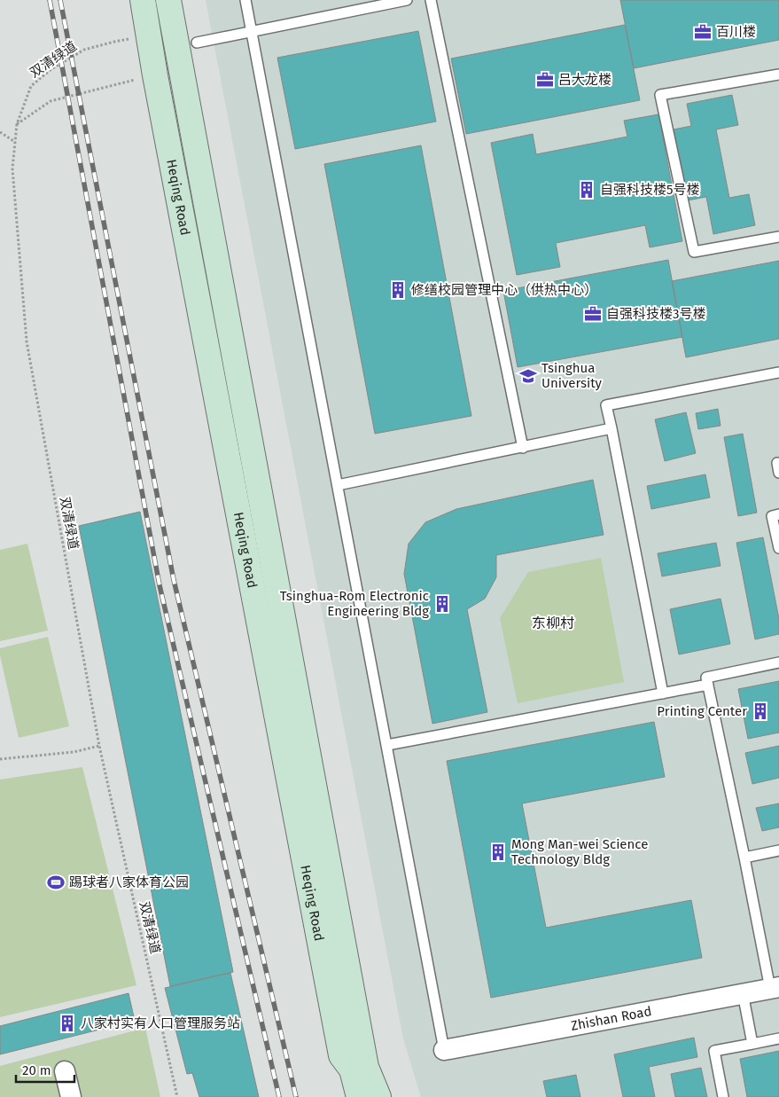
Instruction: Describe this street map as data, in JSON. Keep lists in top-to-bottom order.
{
  "streets": {
    "main road": ["Heqing Road"],
    "street": ["Zhishan Road"],
    "path": ["双清绿道"]
  },
  "districts": ["东柳村"],
  "places": {
    "office": ["百川楼", "吕大龙楼", "自强科技楼3号楼"],
    "building": [
      "自强科技楼5号楼",
      "修缮校园管理中心（供热中心）",
      "Tsinghua-Rom Electronic Engineering Bldg",
      "Printing Center",
      "Mong Man-wei Science Technology Bldg",
      "八家村实有人口管理服务站"
    ],
    "school or university": ["Tsinghua University"],
    "sports": ["踢球者八家体育公园"]
  },
  "scale_bar": "20 m"
}
